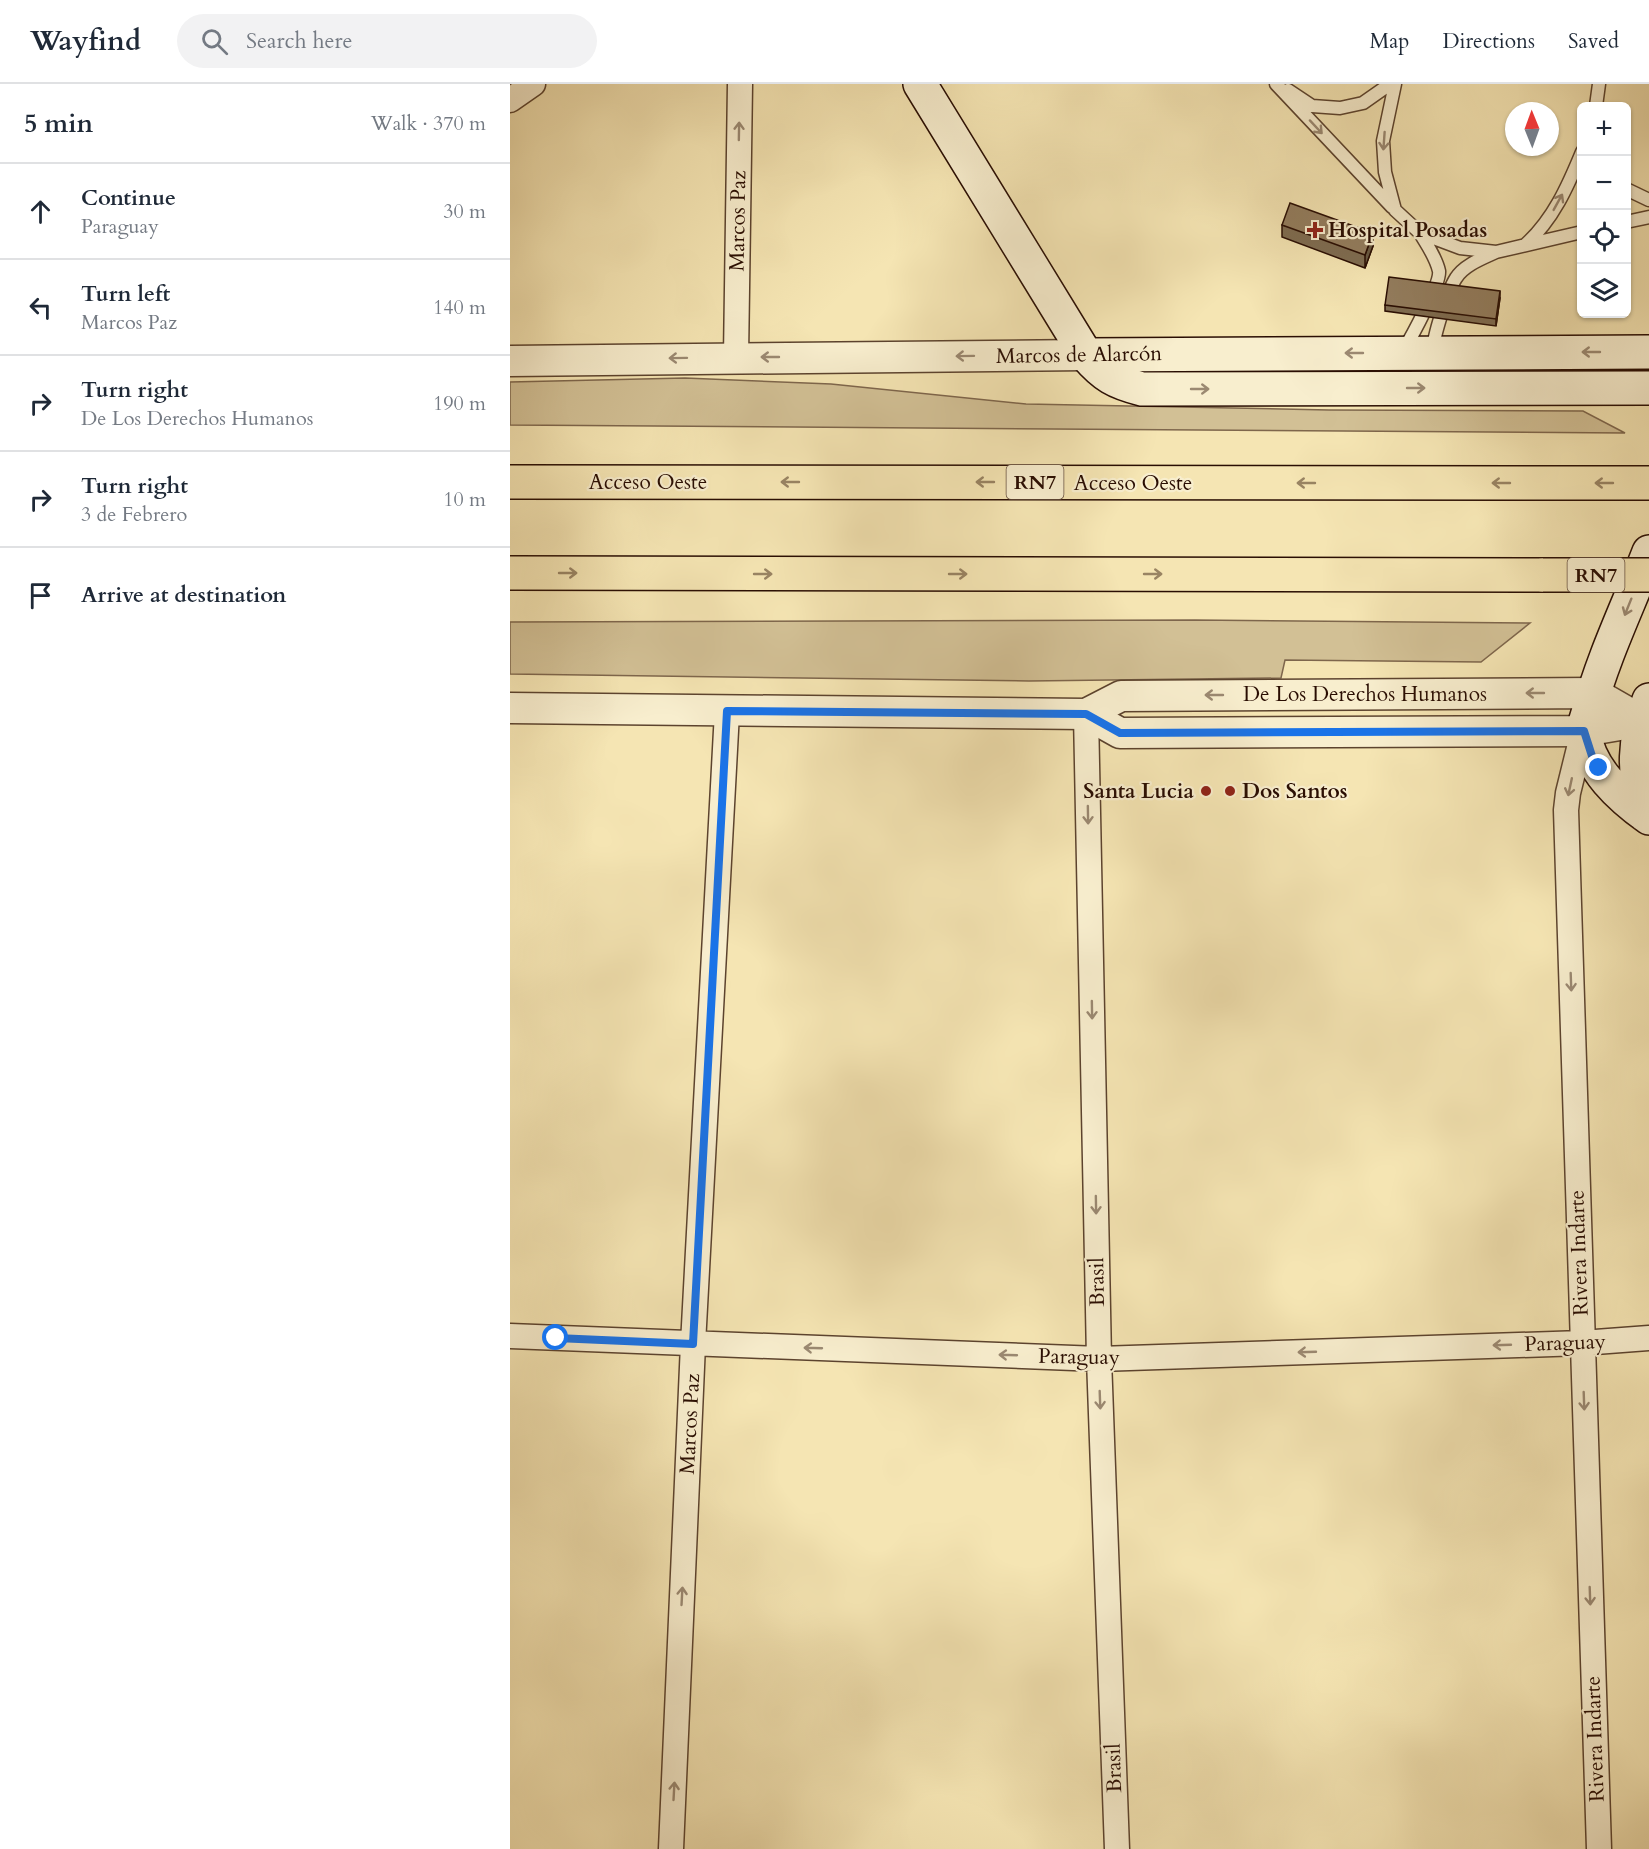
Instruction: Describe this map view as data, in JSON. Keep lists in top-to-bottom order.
{
  "streets": {
    "highway": ["Acceso Oeste", "RN7"],
    "main road": ["Marcos de Alarcón"],
    "street": [
      "Marcos Paz",
      "De Los Derechos Humanos",
      "Rivera Indarte",
      "Brasil",
      "Paraguay"
    ]
  },
  "crossings": [
    ["Marcos Paz", "Marcos de Alarcón"],
    ["Marcos Paz", "De Los Derechos Humanos"],
    ["Marcos Paz", "Paraguay"],
    ["De Los Derechos Humanos", "Rivera Indarte"],
    ["De Los Derechos Humanos", "Brasil"],
    ["Rivera Indarte", "Paraguay"],
    ["Brasil", "Paraguay"]
  ],
  "one_way": [
    "Marcos Paz",
    "Rivera Indarte",
    "Brasil",
    "Paraguay"
  ],
  "places": {
    "health": ["Hospital Posadas"],
    "other": ["Santa Lucia", "Dos Santos"]
  },
  "north": "top",
  "page": {
    "header": "Wayfind",
    "search": "Search here",
    "nav": ["Map", "Directions", "Saved"],
    "heading": ["5 min", "Walk · 370 m"],
    "map_buttons": ["+", "−"],
    "list": [
      ["Continue", "Paraguay", "30 m"],
      ["Turn left", "Marcos Paz", "140 m"],
      ["Turn right", "De Los Derechos Humanos", "190 m"],
      ["Turn right", "3 de Febrero", "10 m"],
      "Arrive at destination"
    ]
  }
}
